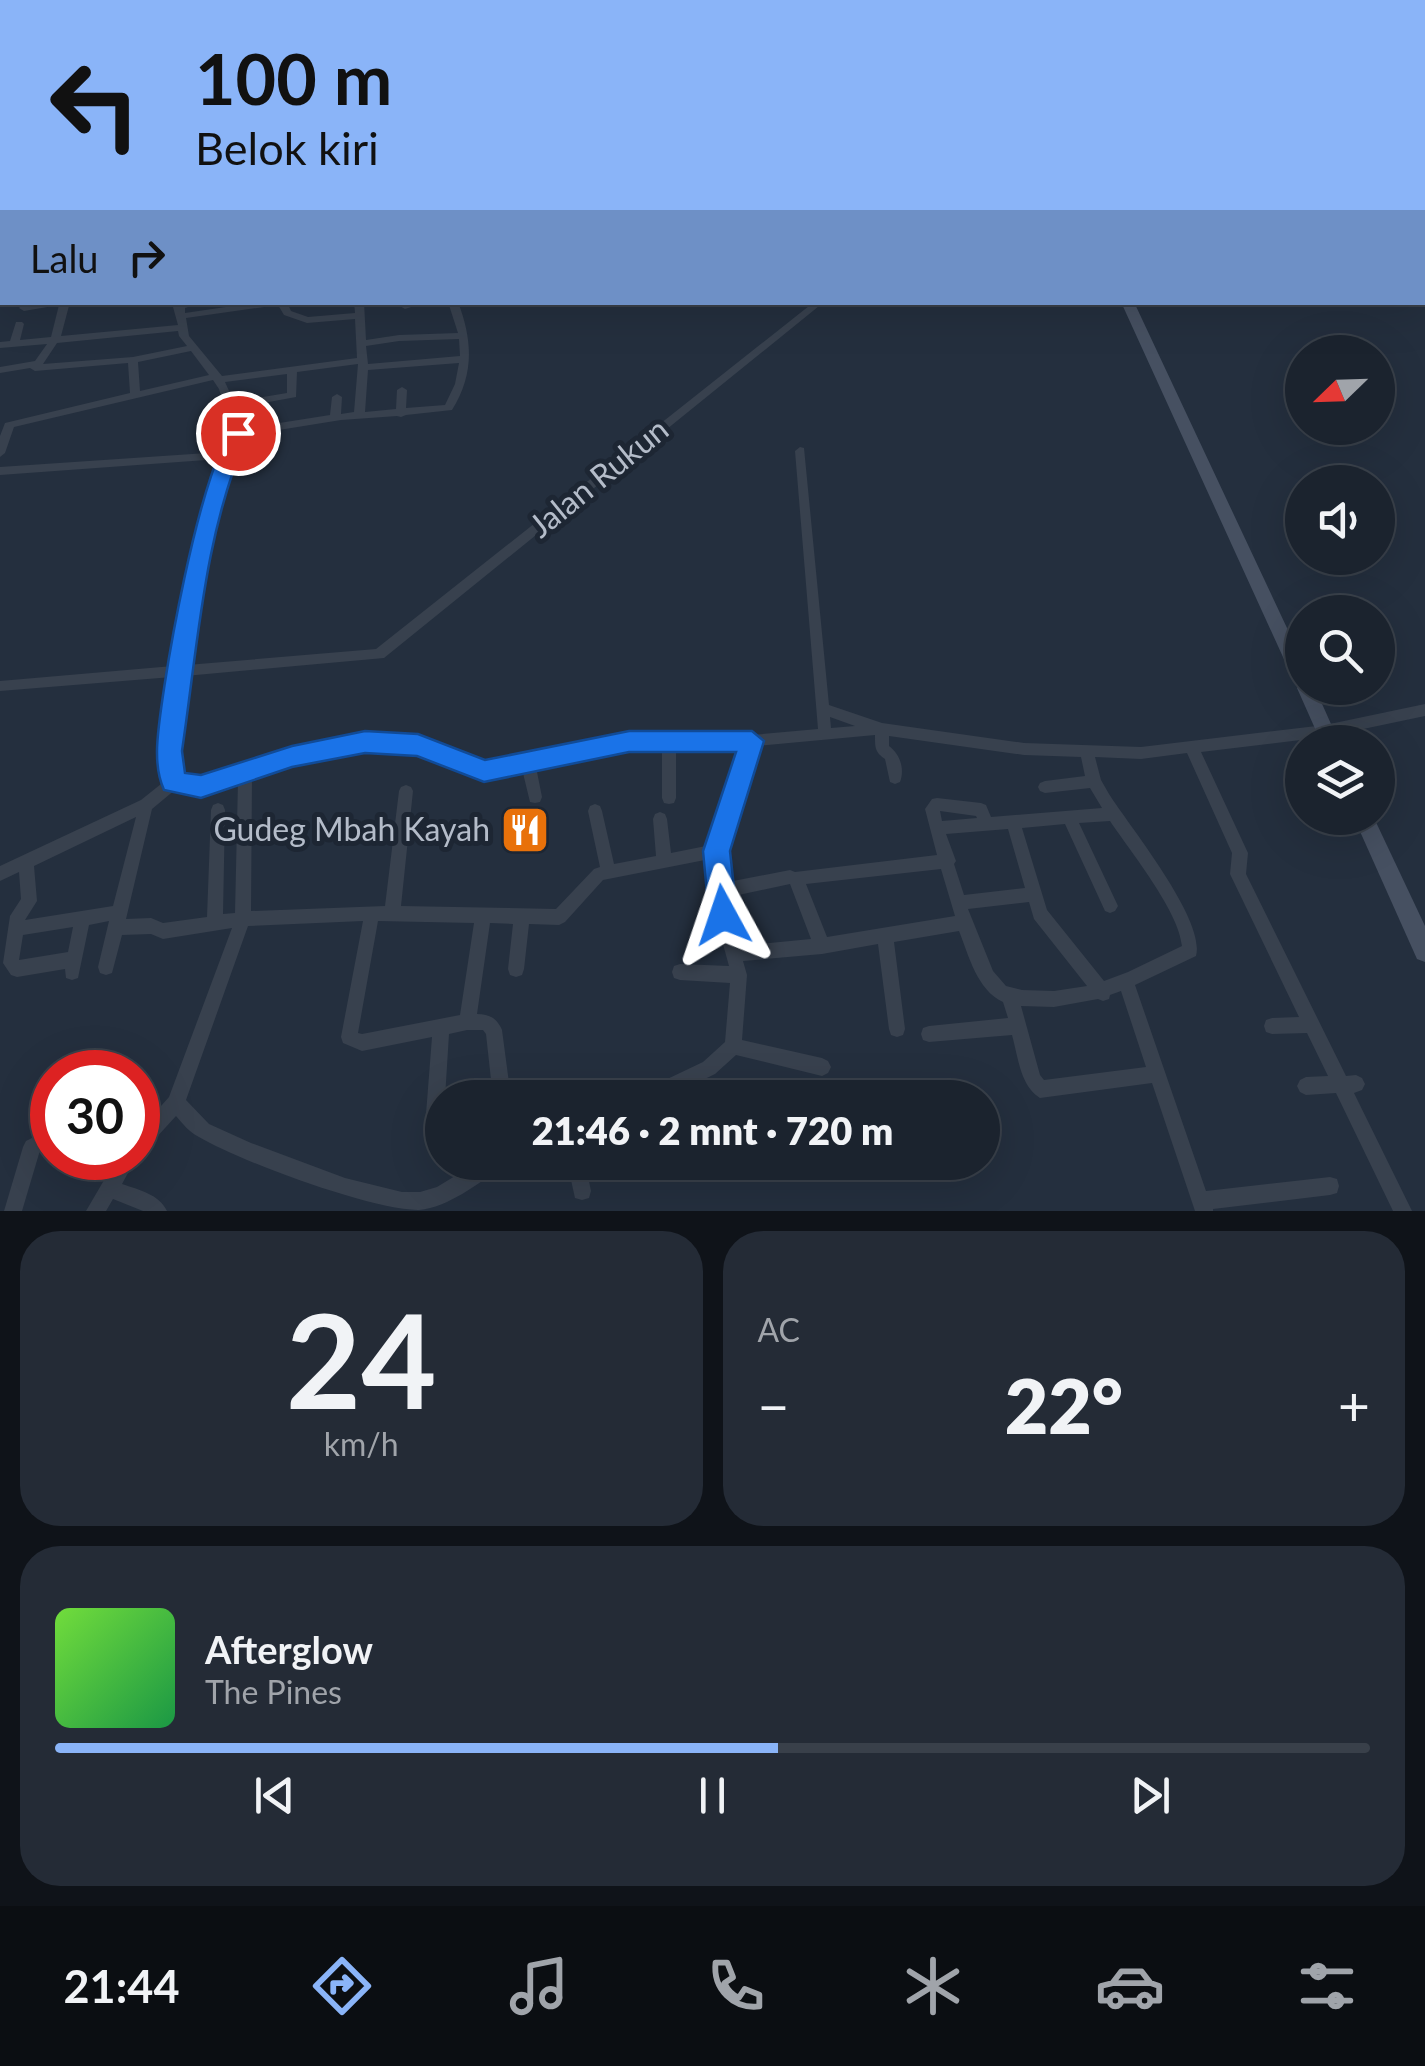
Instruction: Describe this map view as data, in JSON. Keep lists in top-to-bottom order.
{
  "streets": {
    "street": ["Jalan Rukun"]
  },
  "places": {
    "restaurant": ["Gudeg Mbah Kayah"]
  },
  "north": "bottom left",
  "page": {
    "turn": ["100 m", "Belok kiri"],
    "then": "Lalu",
    "limit": "30",
    "trip": "21:46 · 2 mnt · 720 m",
    "tile": [
      ["24", "km/h"],
      "AC"
    ],
    "heat": ["−", "22°", "+"],
    "song": ["Afterglow", "The Pines"],
    "tabs": "21:44"
  }
}
